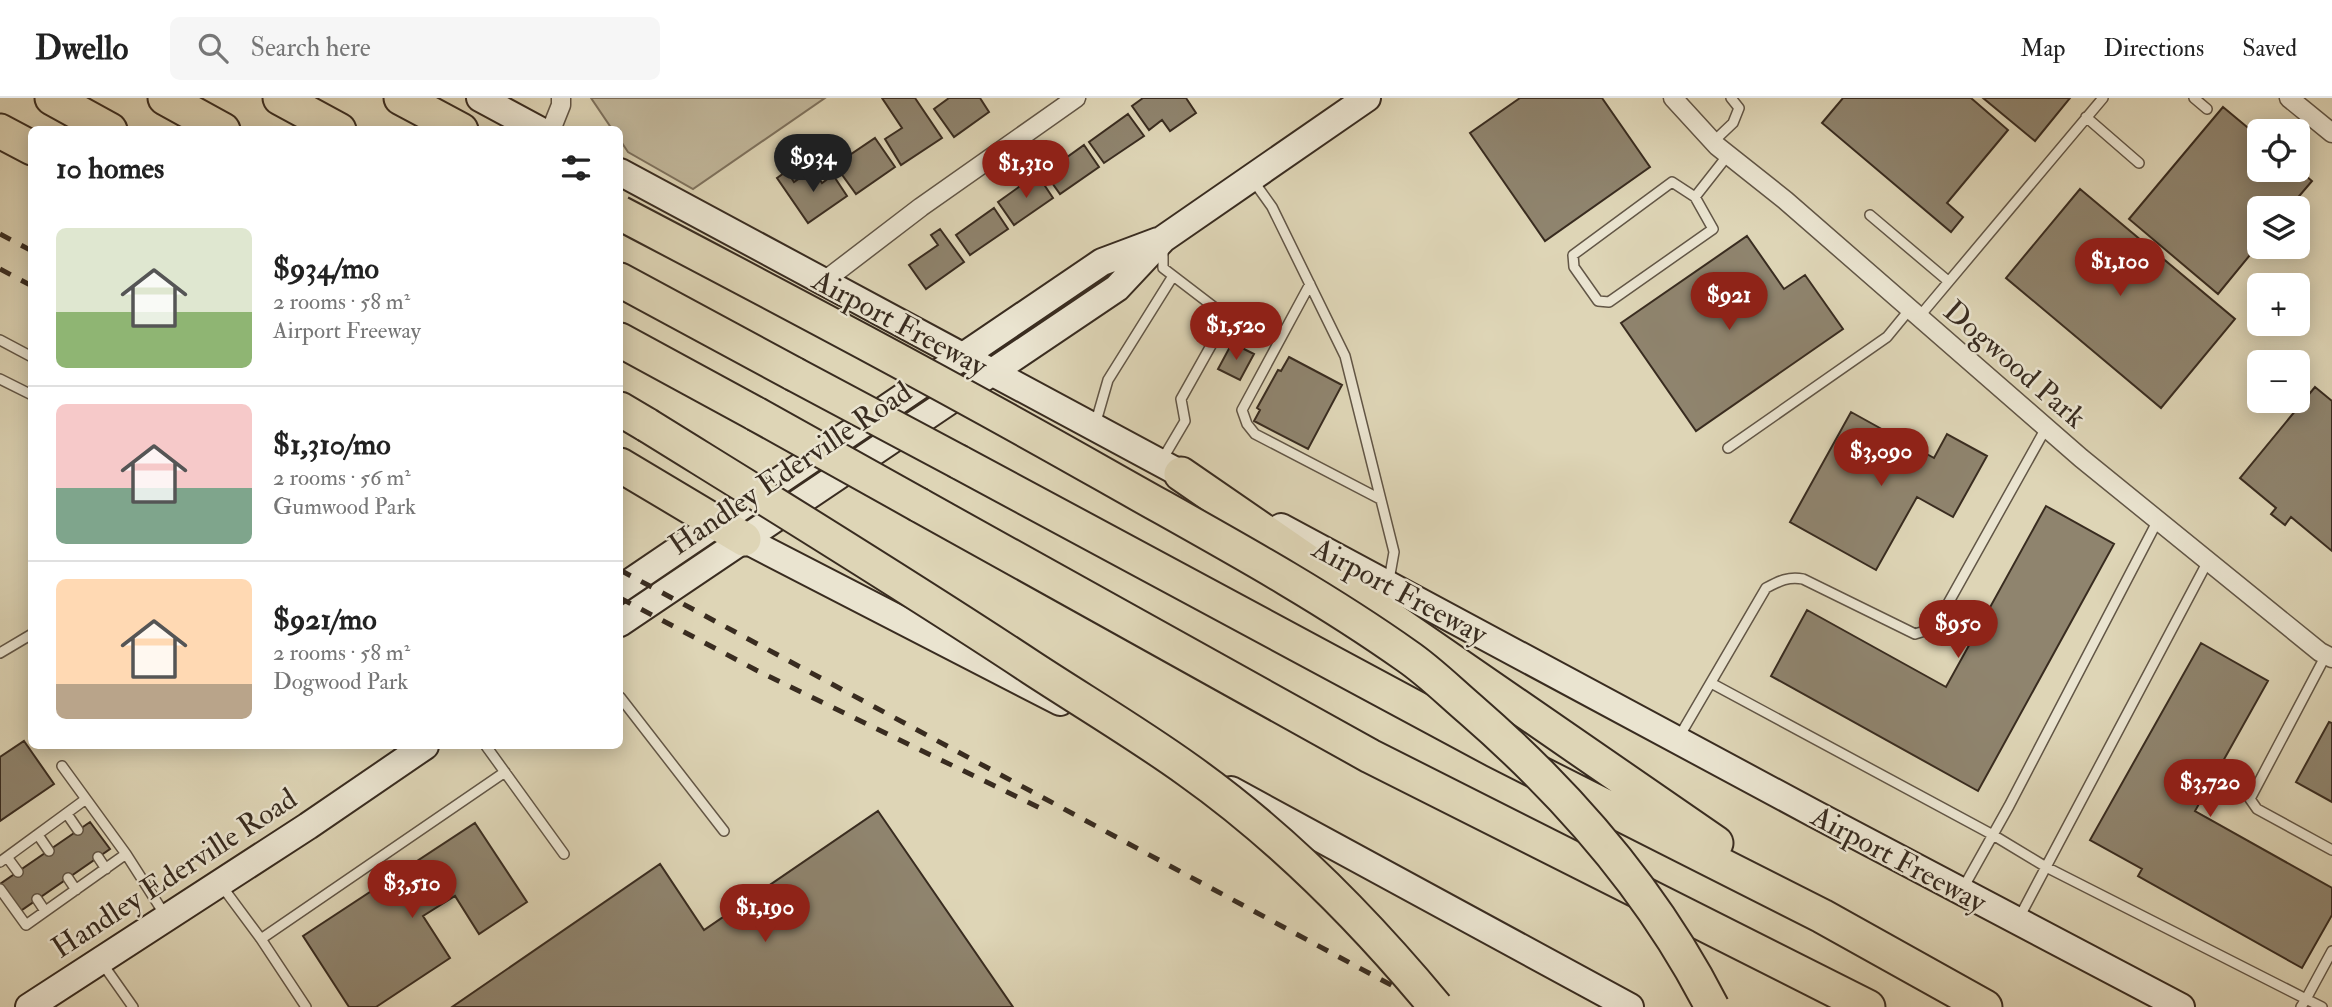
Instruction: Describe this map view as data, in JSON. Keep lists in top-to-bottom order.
{
  "streets": {
    "main road": ["Airport Freeway", "Handley Ederville Road"],
    "street": ["Dogwood Park"]
  },
  "crossings": [
    ["Airport Freeway", "Handley Ederville Road"]
  ],
  "page": {
    "header": "Dwello",
    "search": "Search here",
    "nav": ["Map", "Directions", "Saved"],
    "map_buttons": ["+", "−"],
    "heading": "10 homes",
    "price": [
      "$934",
      "$1,310",
      "$1,100",
      "$921",
      "$1,520",
      "$3,090",
      "$950",
      "$3,720",
      "$3,510",
      "$1,190"
    ],
    "list": [
      {
        "name": "$934/mo",
        "note": "2 rooms · 58 m² · Airport Freeway"
      },
      {
        "name": "$1,310/mo",
        "note": "2 rooms · 56 m² · Gumwood Park"
      },
      {
        "name": "$921/mo",
        "note": "2 rooms · 58 m² · Dogwood Park"
      }
    ]
  }
}
